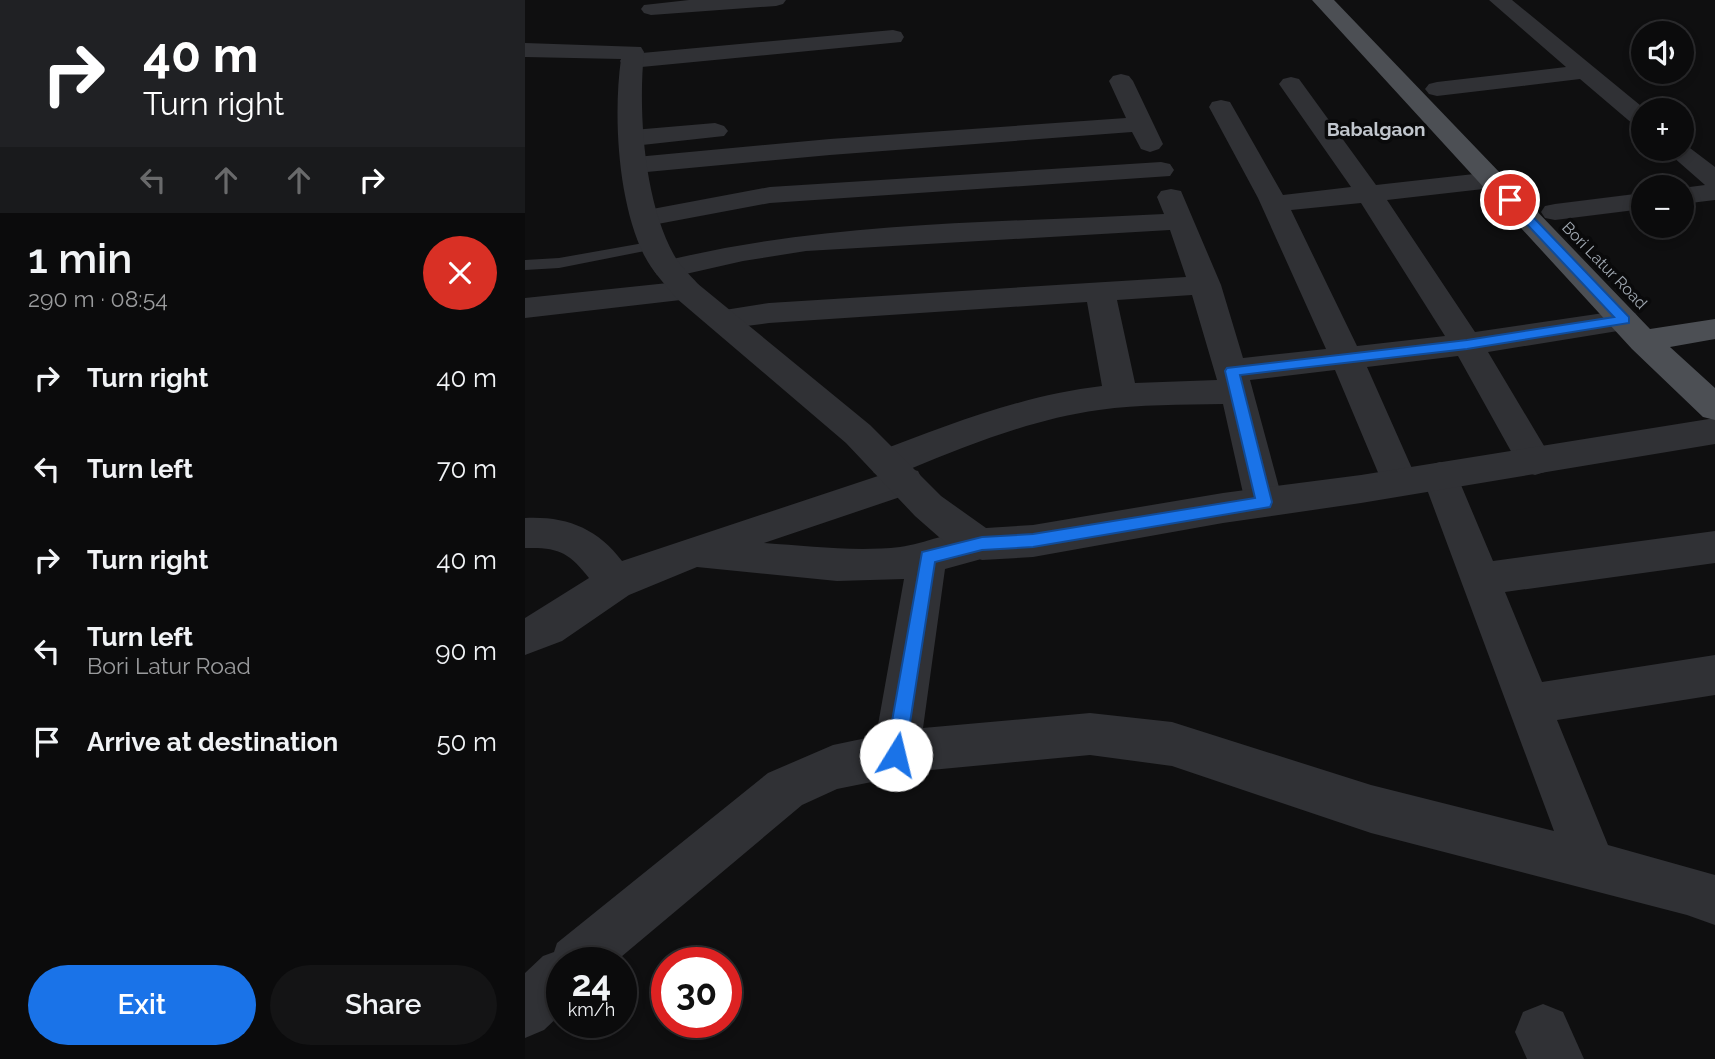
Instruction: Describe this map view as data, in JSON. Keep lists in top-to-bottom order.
{
  "streets": {
    "main road": ["Bori Latur Road"]
  },
  "districts": ["Babalgaon"],
  "page": {
    "turn": ["40 m", "Turn right"],
    "map_buttons": ["+", "−"],
    "heading": ["1 min", "290 m · 08:54"],
    "list": [
      {
        "name": "Turn right",
        "value": "40 m"
      },
      {
        "name": "Turn left",
        "value": "70 m"
      },
      {
        "name": "Turn right",
        "value": "40 m"
      },
      {
        "name": "Turn left",
        "note": "Bori Latur Road",
        "value": "90 m"
      },
      {
        "name": "Arrive at destination",
        "value": "50 m"
      }
    ],
    "speed": "24 km/h",
    "limit": "30",
    "buttons": ["Exit", "Share"]
  }
}
